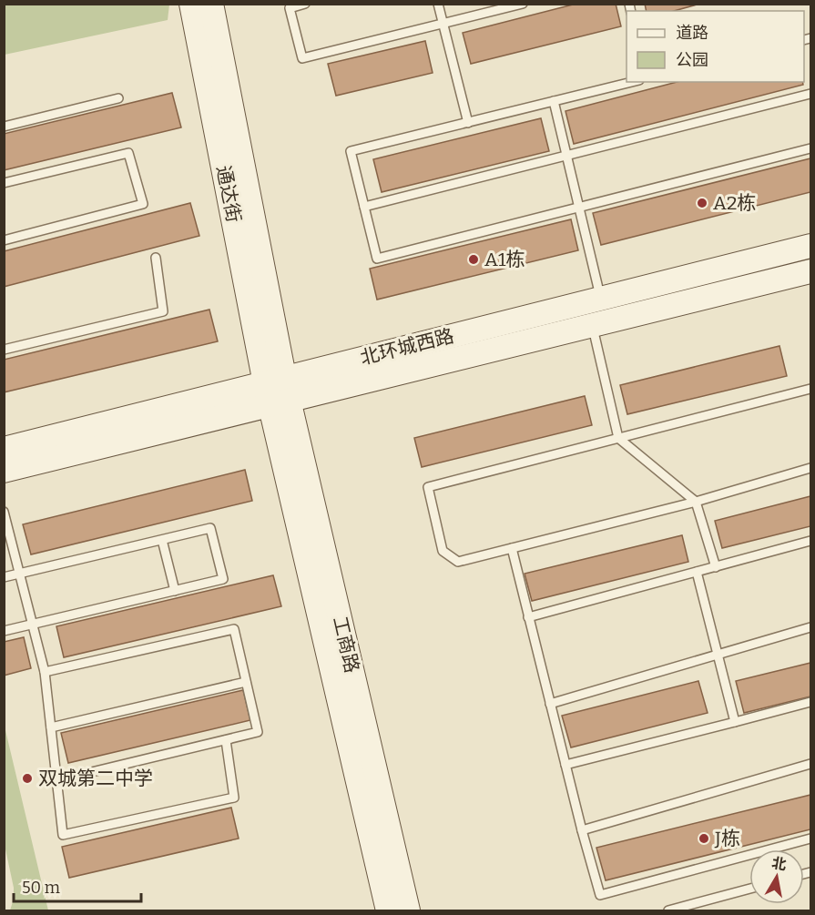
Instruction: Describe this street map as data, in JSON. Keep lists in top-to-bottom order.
{
  "streets": {
    "main road": ["通达街", "北环城西路", "工商路"]
  },
  "crossings": [
    ["通达街", "北环城西路"],
    ["通达街", "工商路"],
    ["北环城西路", "工商路"]
  ],
  "places": [
    "A2栋",
    "A1栋",
    "双城第二中学",
    "J栋"
  ],
  "legend": ["道路", "公园"],
  "scale_bar": "50 m",
  "north": "top"
}
